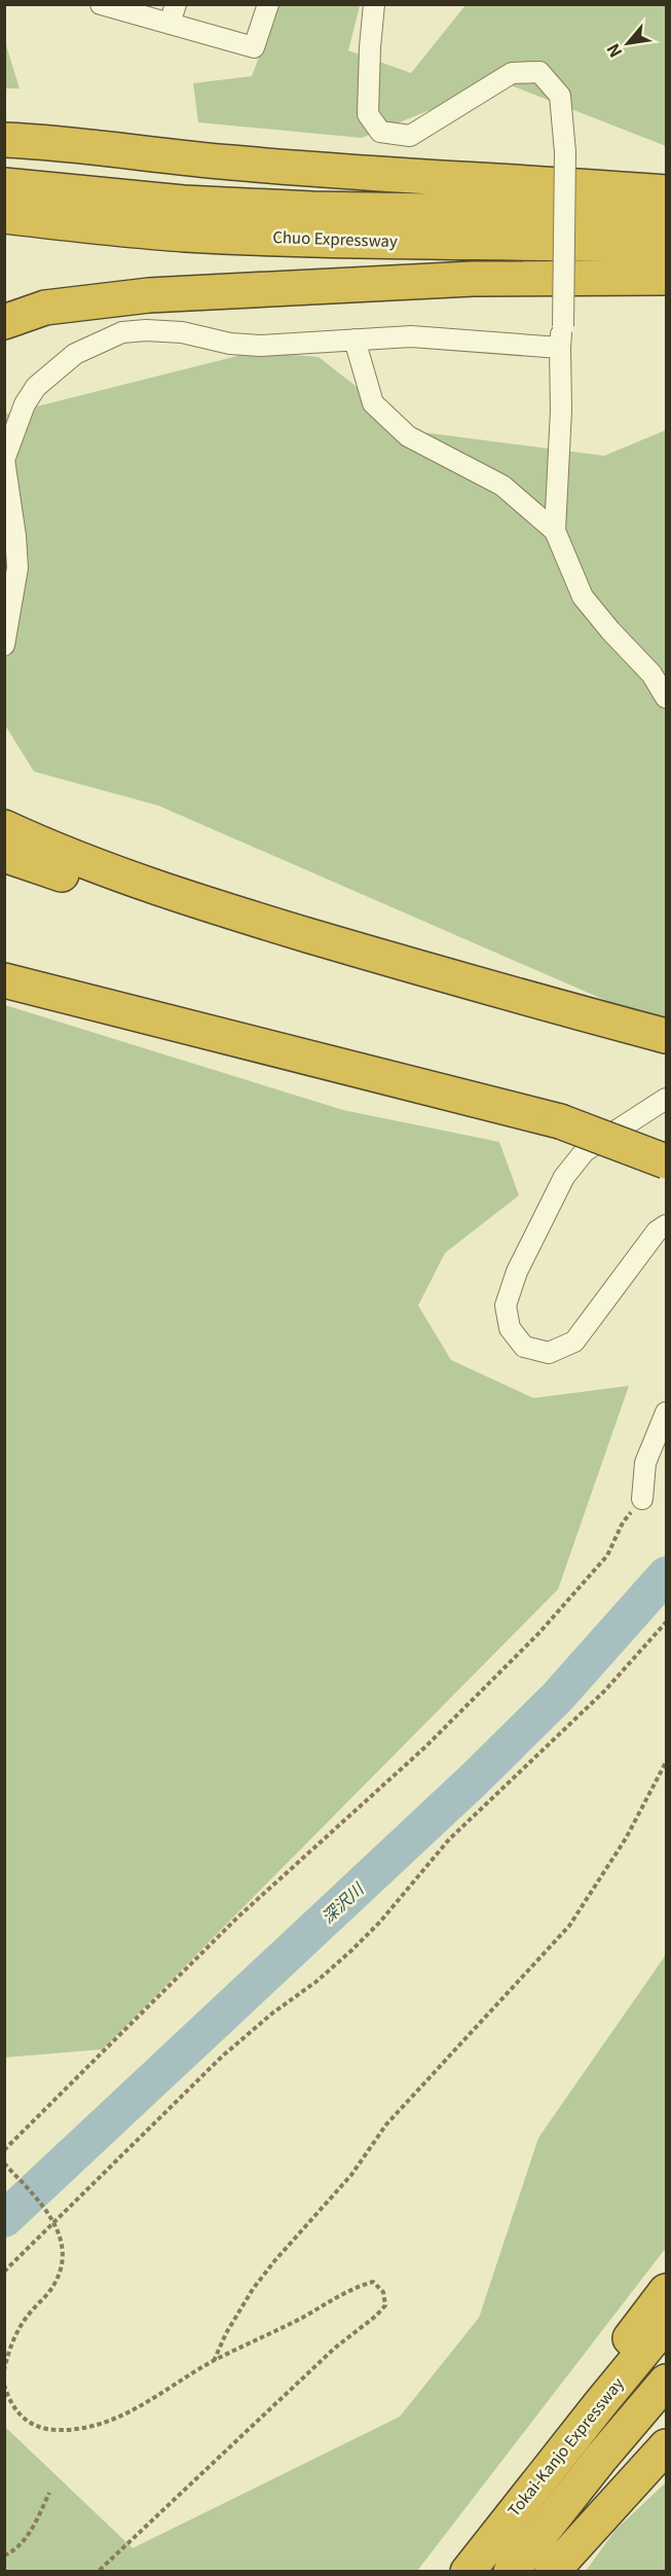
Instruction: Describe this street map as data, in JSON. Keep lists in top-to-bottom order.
{
  "streets": {
    "highway": ["Chuo Expressway", "Tokai-Kanjo Expressway"]
  },
  "water": ["深沢川"],
  "north": "bottom left"
}
